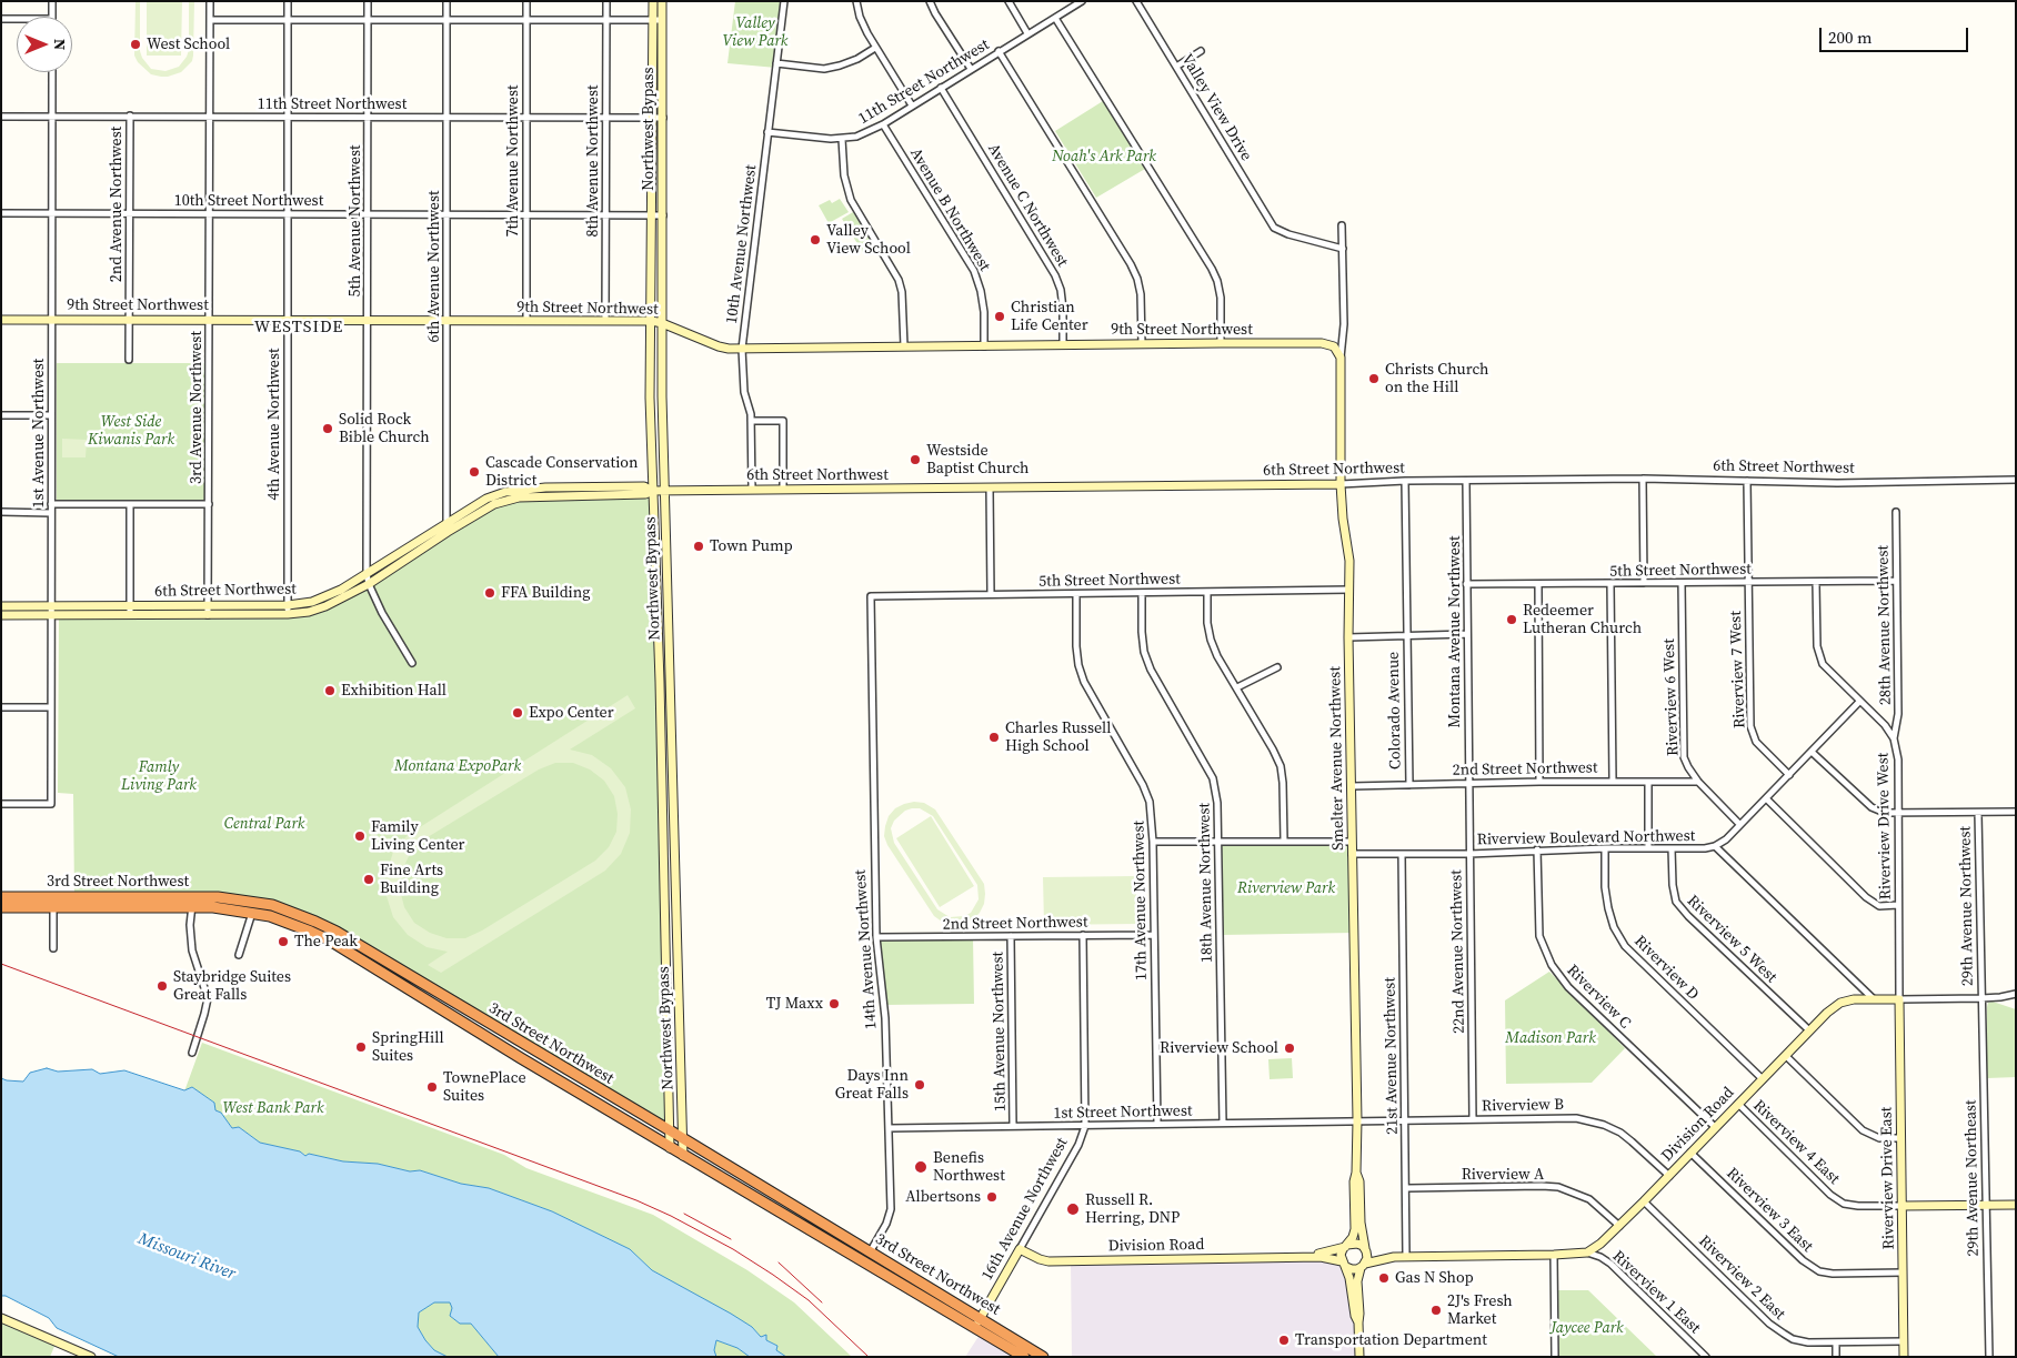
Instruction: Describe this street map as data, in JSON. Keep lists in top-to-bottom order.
{
  "streets": {
    "highway": ["3rd Street Northwest"],
    "street": [
      "11th Street Northwest",
      "Valley View Drive",
      "Northwest Bypass",
      "7th Avenue Northwest",
      "8th Avenue Northwest",
      "10th Street Northwest",
      "2nd Avenue Northwest",
      "Avenue C Northwest",
      "Avenue B Northwest",
      "5th Avenue Northwest",
      "10th Avenue Northwest",
      "6th Avenue Northwest",
      "9th Street Northwest",
      "3rd Avenue Northwest",
      "4th Avenue Northwest",
      "1st Avenue Northwest",
      "6th Street Northwest",
      "5th Street Northwest",
      "28th Avenue Northwest",
      "Montana Avenue Northwest",
      "Riverview 7 West",
      "Riverview 6 West",
      "Colorado Avenue",
      "Smelter Avenue Northwest",
      "2nd Street Northwest",
      "Riverview Drive West",
      "Riverview Boulevard Northwest",
      "18th Avenue Northwest",
      "17th Avenue Northwest",
      "29th Avenue Northwest",
      "Riverview 5 West",
      "14th Avenue Northwest",
      "22nd Avenue Northwest",
      "Riverview D",
      "Riverview C",
      "15th Avenue Northwest",
      "21st Avenue Northwest",
      "Riverview B",
      "1st Street Northwest",
      "Division Road",
      "Riverview 4 East",
      "Riverview A",
      "Riverview Drive East",
      "29th Avenue Northeast",
      "16th Avenue Northwest",
      "Riverview 3 East",
      "Riverview 2 East",
      "Riverview 1 East"
    ]
  },
  "crossings": [
    ["11th Street Northwest", "Northwest Bypass"],
    ["11th Street Northwest", "7th Avenue Northwest"],
    ["11th Street Northwest", "8th Avenue Northwest"],
    ["11th Street Northwest", "2nd Avenue Northwest"],
    ["11th Street Northwest", "Avenue C Northwest"],
    ["11th Street Northwest", "Avenue B Northwest"],
    ["11th Street Northwest", "5th Avenue Northwest"],
    ["11th Street Northwest", "10th Avenue Northwest"],
    ["11th Street Northwest", "6th Avenue Northwest"],
    ["11th Street Northwest", "3rd Avenue Northwest"],
    ["11th Street Northwest", "4th Avenue Northwest"],
    ["11th Street Northwest", "1st Avenue Northwest"],
    ["Northwest Bypass", "10th Street Northwest"],
    ["Northwest Bypass", "9th Street Northwest"],
    ["Northwest Bypass", "6th Street Northwest"],
    ["Northwest Bypass", "3rd Street Northwest"],
    ["7th Avenue Northwest", "10th Street Northwest"],
    ["7th Avenue Northwest", "9th Street Northwest"],
    ["8th Avenue Northwest", "10th Street Northwest"],
    ["8th Avenue Northwest", "9th Street Northwest"],
    ["10th Street Northwest", "2nd Avenue Northwest"],
    ["10th Street Northwest", "5th Avenue Northwest"],
    ["10th Street Northwest", "6th Avenue Northwest"],
    ["10th Street Northwest", "3rd Avenue Northwest"],
    ["10th Street Northwest", "4th Avenue Northwest"],
    ["10th Street Northwest", "1st Avenue Northwest"],
    ["2nd Avenue Northwest", "9th Street Northwest"],
    ["Avenue C Northwest", "9th Street Northwest"],
    ["Avenue B Northwest", "9th Street Northwest"],
    ["5th Avenue Northwest", "9th Street Northwest"],
    ["5th Avenue Northwest", "6th Street Northwest"],
    ["10th Avenue Northwest", "9th Street Northwest"],
    ["10th Avenue Northwest", "6th Street Northwest"],
    ["6th Avenue Northwest", "9th Street Northwest"],
    ["6th Avenue Northwest", "6th Street Northwest"],
    ["9th Street Northwest", "3rd Avenue Northwest"],
    ["9th Street Northwest", "4th Avenue Northwest"],
    ["9th Street Northwest", "1st Avenue Northwest"],
    ["9th Street Northwest", "Smelter Avenue Northwest"],
    ["3rd Avenue Northwest", "6th Street Northwest"],
    ["4th Avenue Northwest", "6th Street Northwest"],
    ["1st Avenue Northwest", "6th Street Northwest"],
    ["6th Street Northwest", "Montana Avenue Northwest"],
    ["6th Street Northwest", "Riverview 7 West"],
    ["6th Street Northwest", "Colorado Avenue"],
    ["6th Street Northwest", "Smelter Avenue Northwest"],
    ["5th Street Northwest", "28th Avenue Northwest"],
    ["5th Street Northwest", "Montana Avenue Northwest"],
    ["5th Street Northwest", "Riverview 7 West"],
    ["5th Street Northwest", "Riverview 6 West"],
    ["5th Street Northwest", "Smelter Avenue Northwest"],
    ["5th Street Northwest", "Riverview Drive West"],
    ["5th Street Northwest", "18th Avenue Northwest"],
    ["5th Street Northwest", "17th Avenue Northwest"],
    ["5th Street Northwest", "14th Avenue Northwest"],
    ["28th Avenue Northwest", "Riverview Drive West"],
    ["Montana Avenue Northwest", "2nd Street Northwest"],
    ["Montana Avenue Northwest", "22nd Avenue Northwest"],
    ["Riverview 7 West", "Riverview Boulevard Northwest"],
    ["Riverview 6 West", "2nd Street Northwest"],
    ["Riverview 6 West", "Riverview Boulevard Northwest"],
    ["Colorado Avenue", "2nd Street Northwest"],
    ["Smelter Avenue Northwest", "2nd Street Northwest"],
    ["Smelter Avenue Northwest", "Riverview Boulevard Northwest"],
    ["Smelter Avenue Northwest", "Riverview B"],
    ["Smelter Avenue Northwest", "1st Street Northwest"],
    ["Smelter Avenue Northwest", "Division Road"],
    ["2nd Street Northwest", "17th Avenue Northwest"],
    ["2nd Street Northwest", "14th Avenue Northwest"],
    ["2nd Street Northwest", "22nd Avenue Northwest"],
    ["2nd Street Northwest", "15th Avenue Northwest"],
    ["2nd Street Northwest", "16th Avenue Northwest"],
    ["Riverview Drive West", "Riverview Boulevard Northwest"],
    ["Riverview Drive West", "Division Road"],
    ["Riverview Drive West", "Riverview Drive East"],
    ["Riverview Boulevard Northwest", "Riverview 5 West"],
    ["Riverview Boulevard Northwest", "22nd Avenue Northwest"],
    ["Riverview Boulevard Northwest", "Riverview D"],
    ["Riverview Boulevard Northwest", "Riverview C"],
    ["Riverview Boulevard Northwest", "21st Avenue Northwest"],
    ["3rd Street Northwest", "14th Avenue Northwest"],
    ["3rd Street Northwest", "16th Avenue Northwest"],
    ["18th Avenue Northwest", "1st Street Northwest"],
    ["17th Avenue Northwest", "1st Street Northwest"],
    ["29th Avenue Northwest", "Division Road"],
    ["29th Avenue Northwest", "29th Avenue Northeast"],
    ["Riverview 5 West", "Division Road"],
    ["14th Avenue Northwest", "1st Street Northwest"],
    ["22nd Avenue Northwest", "Riverview B"],
    ["Riverview D", "Division Road"],
    ["Riverview C", "Division Road"],
    ["15th Avenue Northwest", "1st Street Northwest"],
    ["21st Avenue Northwest", "Riverview B"],
    ["21st Avenue Northwest", "Riverview A"],
    ["Riverview B", "1st Street Northwest"],
    ["Riverview B", "Division Road"],
    ["1st Street Northwest", "16th Avenue Northwest"],
    ["Division Road", "Riverview 4 East"],
    ["Division Road", "Riverview A"],
    ["Division Road", "Riverview Drive East"],
    ["Division Road", "29th Avenue Northeast"],
    ["Division Road", "16th Avenue Northwest"],
    ["Division Road", "Riverview 3 East"],
    ["Division Road", "Riverview 2 East"],
    ["Division Road", "Riverview 1 East"],
    ["Riverview 4 East", "Riverview Drive East"],
    ["Riverview Drive East", "Riverview 3 East"],
    ["Riverview Drive East", "Riverview 2 East"]
  ],
  "districts": ["WESTSIDE"],
  "water": ["Missouri River"],
  "parks": [
    "Valley View Park",
    "Noah's Ark Park",
    "West Side Kiwanis Park",
    "Montana ExpoPark",
    "Famly Living Park",
    "Central Park",
    "Riverview Park",
    "Madison Park",
    "West Bank Park",
    "Jaycee Park"
  ],
  "places": [
    "West School",
    "Valley View School",
    "Christian Life Center",
    "Christs Church on the Hill",
    "Solid Rock Bible Church",
    "Westside Baptist Church",
    "Cascade Conservation District",
    "Town Pump",
    "FFA Building",
    "Redeemer Lutheran Church",
    "Exhibition Hall",
    "Expo Center",
    "Charles Russell High School",
    "Family Living Center",
    "Fine Arts Building",
    "The Peak",
    "Staybridge Suites Great Falls",
    "TJ Maxx",
    "SpringHill Suites",
    "Riverview School",
    "Days Inn Great Falls",
    "TownePlace Suites",
    "Benefis Northwest",
    "Albertsons",
    "Russell R. Herring, DNP",
    "Gas N Shop",
    "2J's Fresh Market",
    "Transportation Department"
  ],
  "scale_bar": "200 m",
  "north": "right"
}
